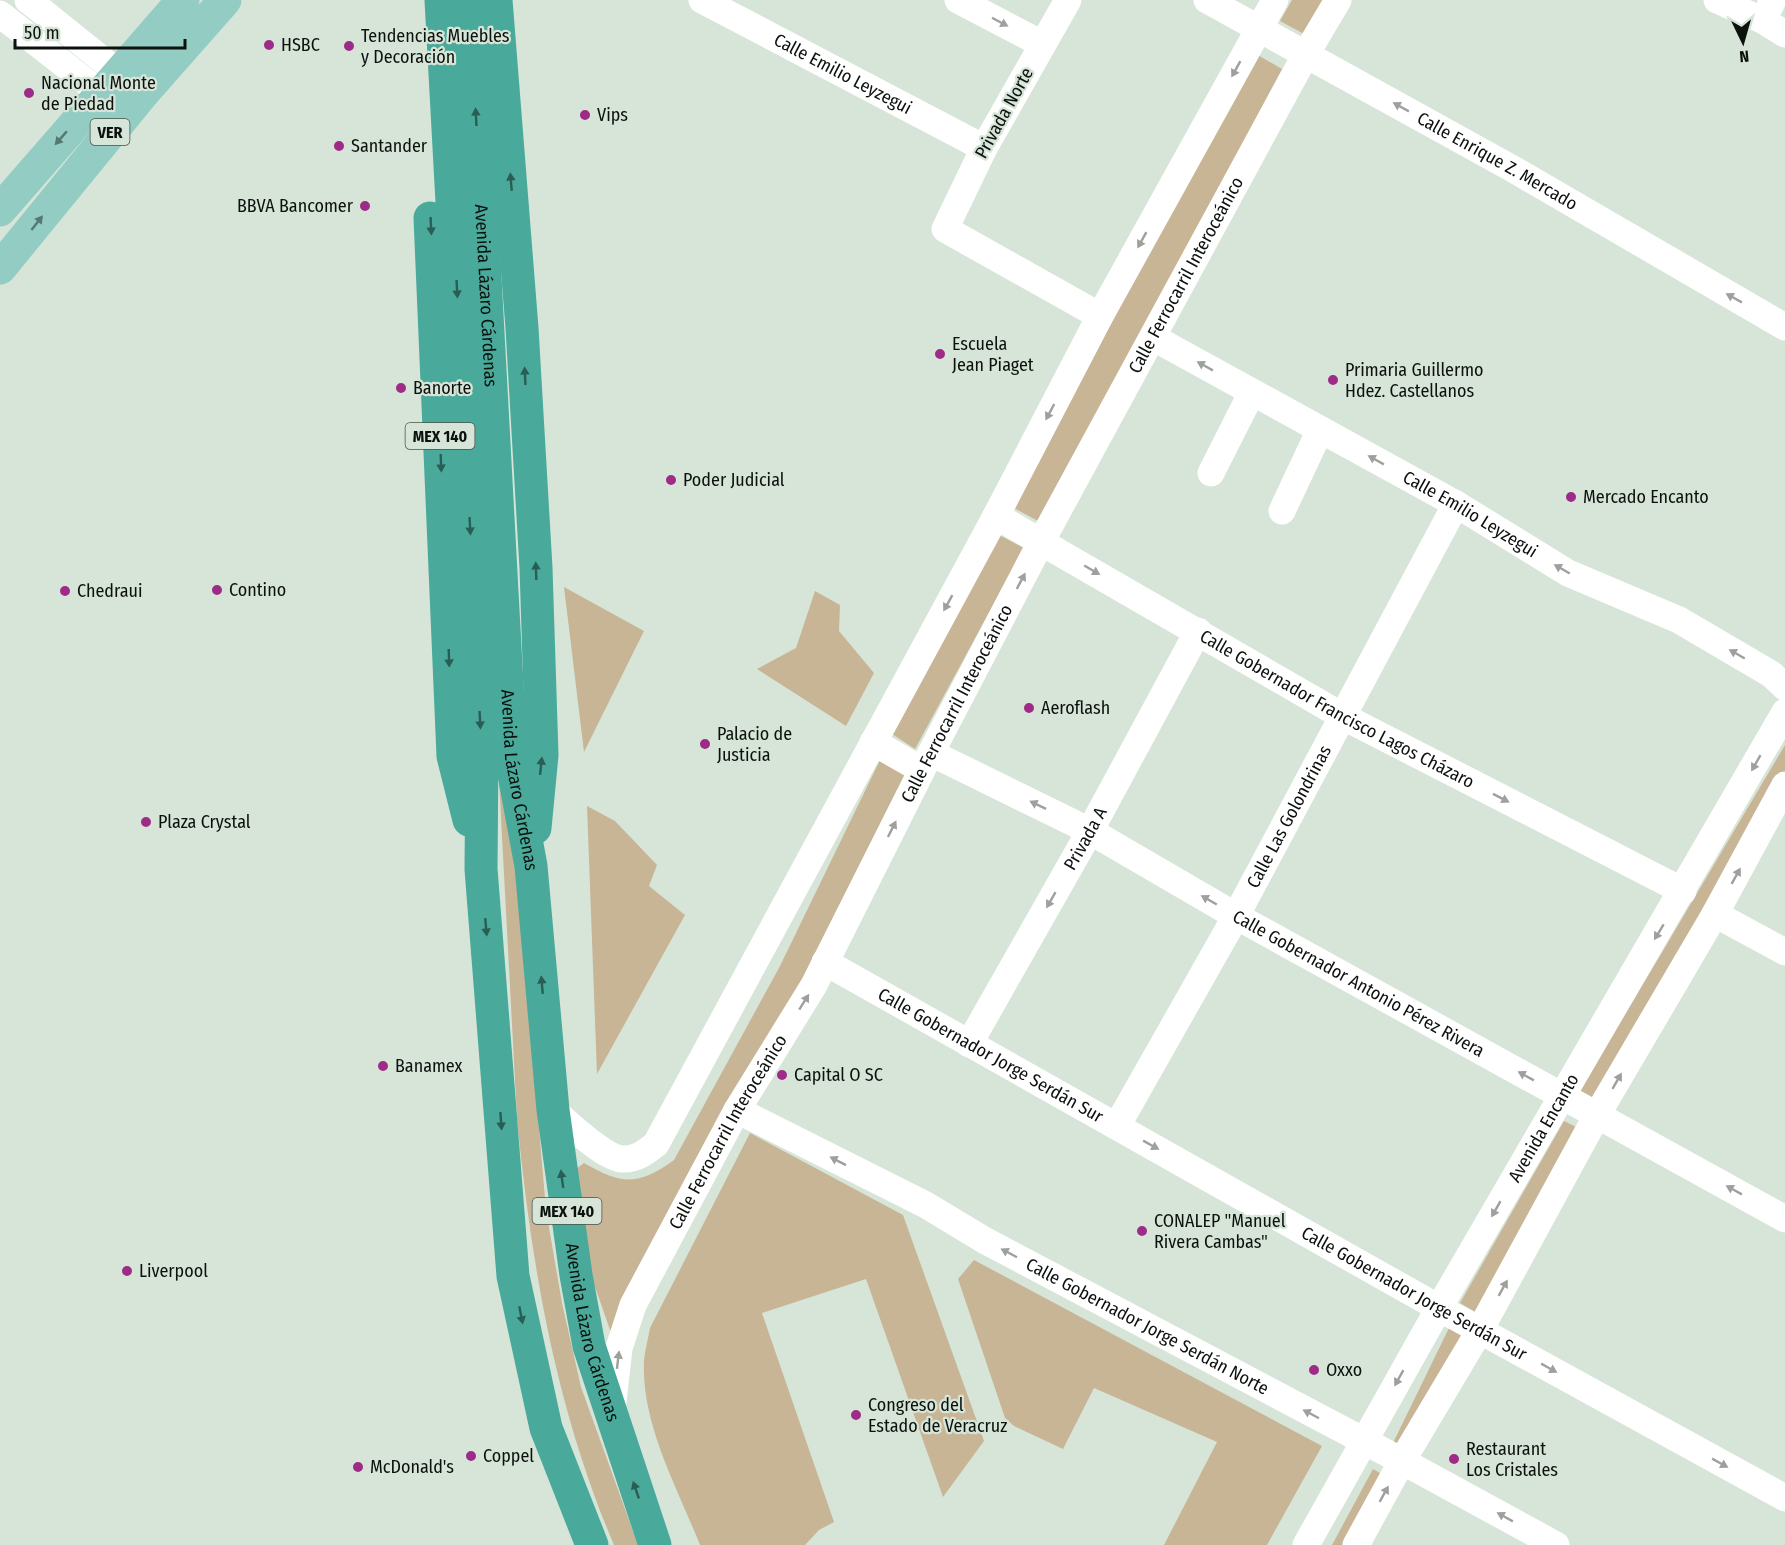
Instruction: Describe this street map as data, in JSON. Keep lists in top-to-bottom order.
{
  "streets": {
    "highway": ["Avenida Lázaro Cárdenas", "MEX 140"],
    "main road": ["VER"],
    "street": [
      "Calle Emilio Leyzegui",
      "Privada Norte",
      "Calle Enrique Z. Mercado",
      "Calle Ferrocarril Interoceánico",
      "Calle Gobernador Francisco Lagos Cházaro",
      "Calle Las Golondrinas",
      "Privada A",
      "Calle Gobernador Antonio Pérez Rivera",
      "Calle Gobernador Jorge Serdán Sur",
      "Avenida Encanto",
      "Calle Gobernador Jorge Serdán Norte"
    ]
  },
  "crossings": [
    ["Calle Emilio Leyzegui", "Privada Norte"],
    ["Calle Emilio Leyzegui", "Calle Ferrocarril Interoceánico"],
    ["Calle Emilio Leyzegui", "Calle Las Golondrinas"],
    ["Calle Enrique Z. Mercado", "Calle Ferrocarril Interoceánico"],
    ["Calle Ferrocarril Interoceánico", "Avenida Lázaro Cárdenas"],
    ["Calle Ferrocarril Interoceánico", "Calle Gobernador Francisco Lagos Cházaro"],
    ["Calle Ferrocarril Interoceánico", "Calle Gobernador Antonio Pérez Rivera"],
    ["Calle Ferrocarril Interoceánico", "Calle Gobernador Jorge Serdán Sur"],
    ["Calle Ferrocarril Interoceánico", "Calle Gobernador Jorge Serdán Norte"],
    ["Avenida Lázaro Cárdenas", "MEX 140"],
    ["Calle Gobernador Francisco Lagos Cházaro", "Calle Las Golondrinas"],
    ["Calle Gobernador Francisco Lagos Cházaro", "Privada A"],
    ["Calle Gobernador Francisco Lagos Cházaro", "Avenida Encanto"],
    ["Calle Las Golondrinas", "Calle Gobernador Antonio Pérez Rivera"],
    ["Calle Las Golondrinas", "Calle Gobernador Jorge Serdán Sur"],
    ["Privada A", "Calle Gobernador Antonio Pérez Rivera"],
    ["Privada A", "Calle Gobernador Jorge Serdán Sur"],
    ["Calle Gobernador Antonio Pérez Rivera", "Avenida Encanto"],
    ["Calle Gobernador Jorge Serdán Sur", "Avenida Encanto"],
    ["Avenida Encanto", "Calle Gobernador Jorge Serdán Norte"]
  ],
  "one_way": [
    "Calle Emilio Leyzegui",
    "Calle Enrique Z. Mercado",
    "Calle Ferrocarril Interoceánico",
    "Calle Gobernador Francisco Lagos Cházaro",
    "Privada A",
    "Calle Gobernador Antonio Pérez Rivera",
    "Calle Gobernador Jorge Serdán Sur",
    "Calle Gobernador Jorge Serdán Norte"
  ],
  "places": [
    "HSBC",
    "Tendencias Muebles y Decoración",
    "Nacional Monte de Piedad",
    "Vips",
    "Santander",
    "BBVA Bancomer",
    "Escuela Jean Piaget",
    "Primaria Guillermo Hdez. Castellanos",
    "Banorte",
    "Poder Judicial",
    "Mercado Encanto",
    "Contino",
    "Chedraui",
    "Aeroflash",
    "Palacio de Justicia",
    "Plaza Crystal",
    "Banamex",
    "Capital O SC",
    "CONALEP \"Manuel Rivera Cambas\"",
    "Liverpool",
    "Oxxo",
    "Congreso del Estado de Veracruz",
    "Coppel",
    "Restaurant Los Cristales",
    "McDonald's"
  ],
  "scale_bar": "50 m",
  "north": "bottom"
}
